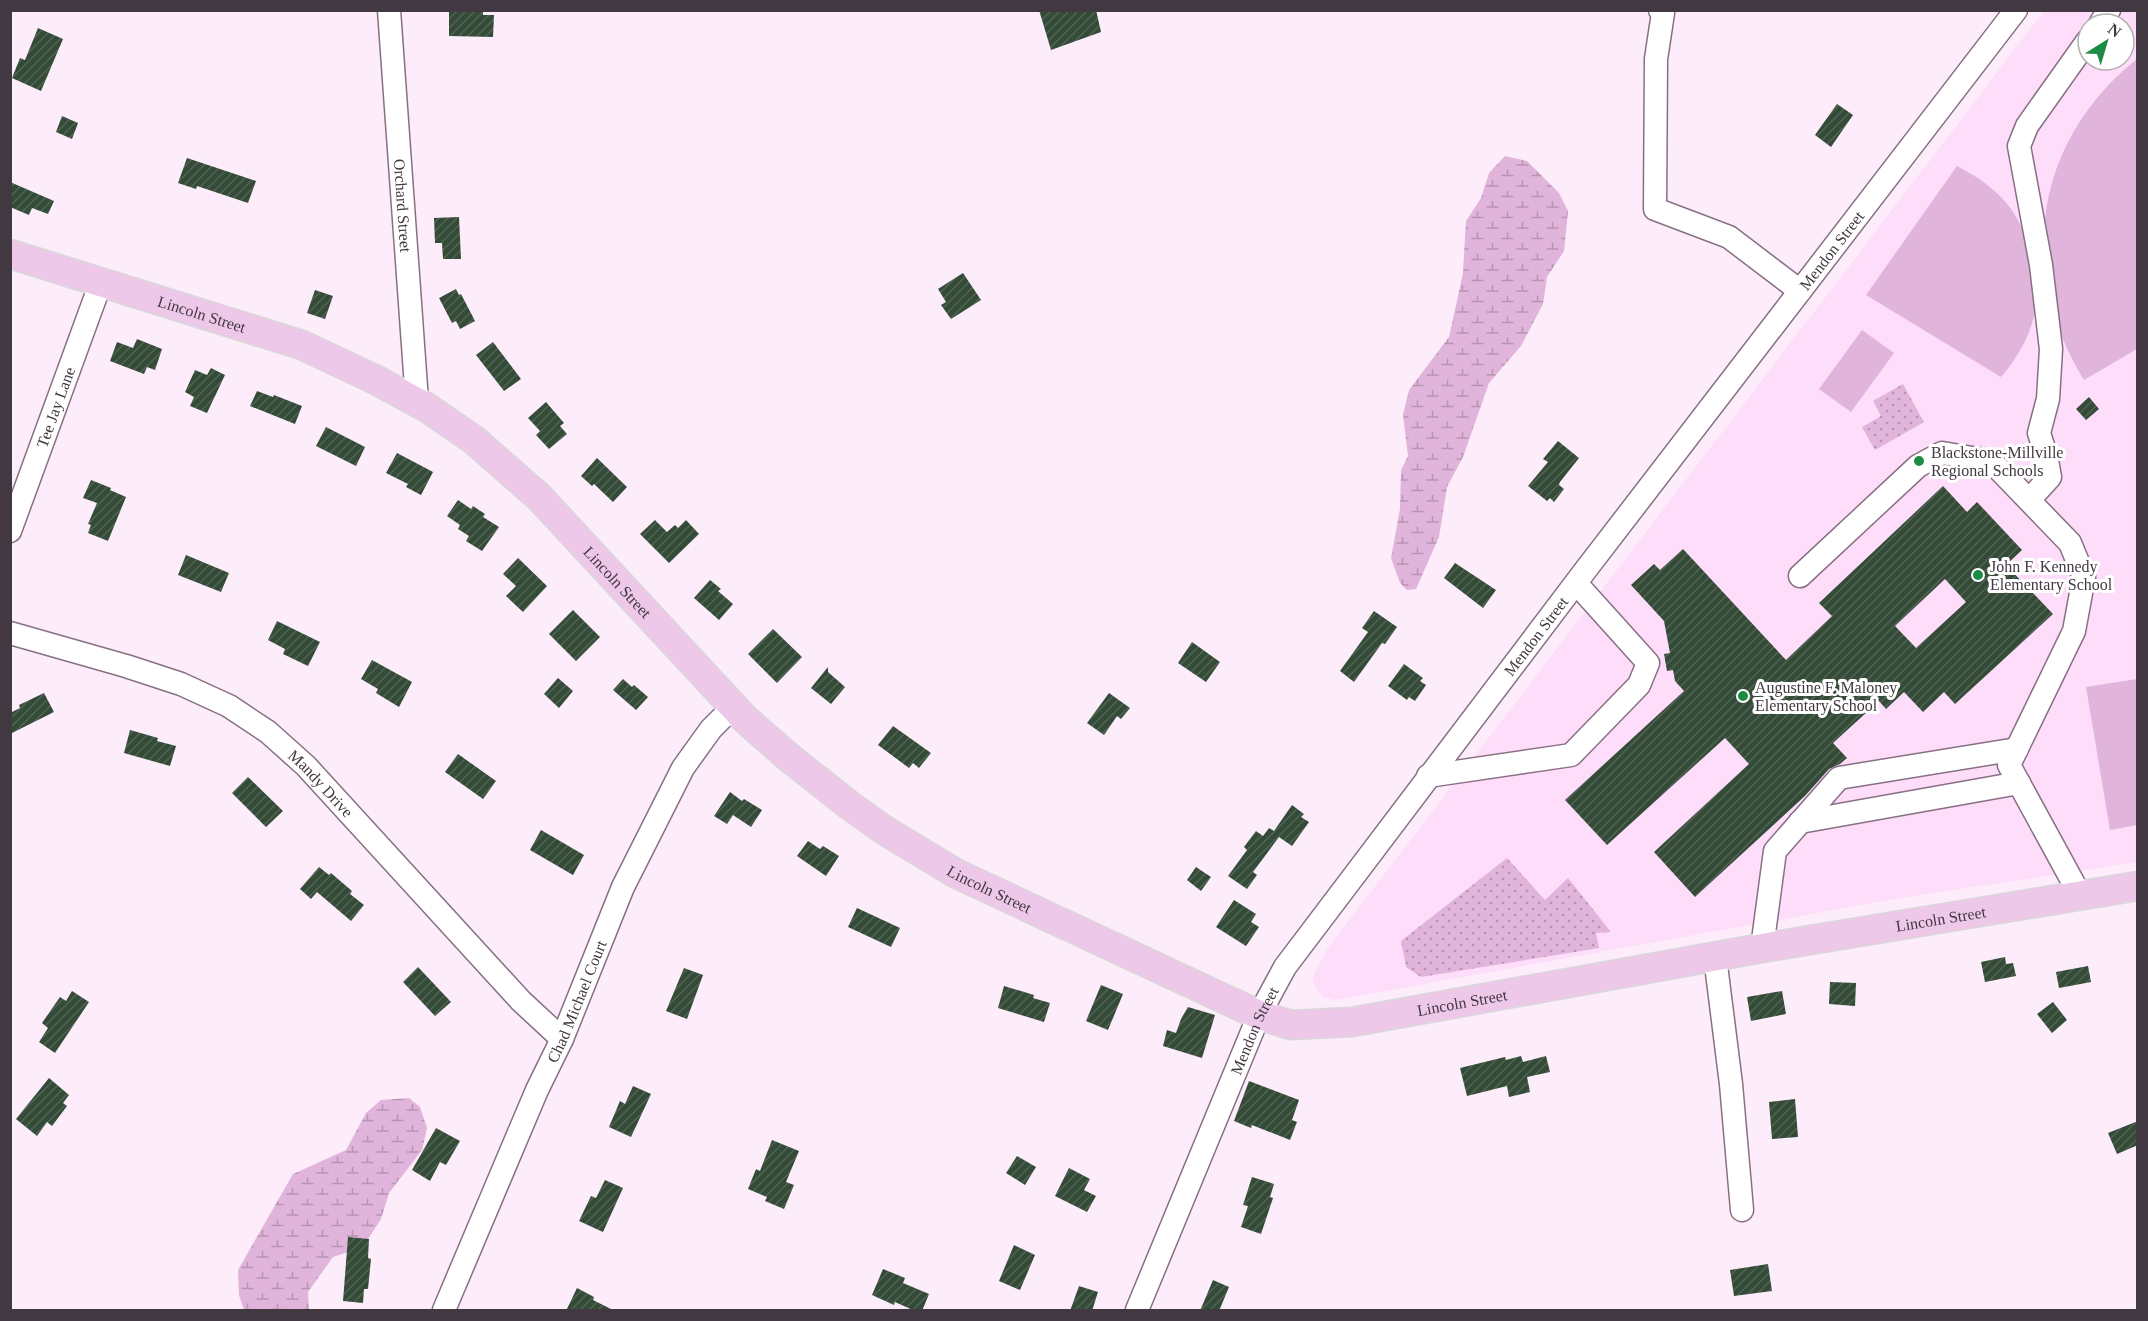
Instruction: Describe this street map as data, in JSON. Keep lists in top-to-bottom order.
{
  "streets": {
    "main road": ["Lincoln Street"],
    "street": [
      "Orchard Street",
      "Mendon Street",
      "Tee Jay Lane",
      "Mandy Drive",
      "Chad Michael Court"
    ]
  },
  "crossings": [
    ["Orchard Street", "Lincoln Street"],
    ["Mendon Street", "Lincoln Street"],
    ["Lincoln Street", "Tee Jay Lane"],
    ["Lincoln Street", "Chad Michael Court"],
    ["Mandy Drive", "Chad Michael Court"]
  ],
  "places": ["Blackstone-Millville Regional Schools", "John F. Kennedy Elementary School", "Augustine F. Maloney Elementary School"],
  "north": "top right"
}
